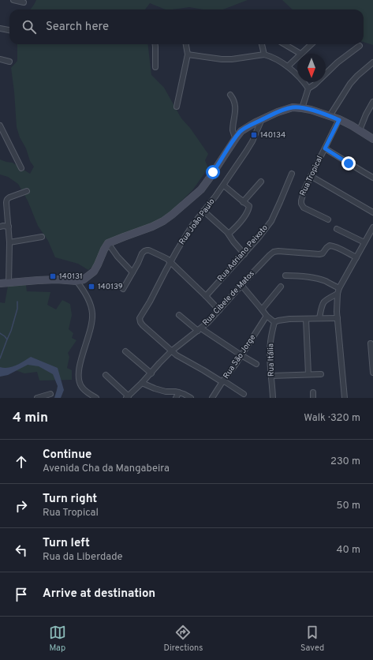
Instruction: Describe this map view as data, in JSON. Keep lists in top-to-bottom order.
{
  "streets": {
    "street": [
      "Rua Tropical",
      "Rua João Paulo",
      "Rua Adriano Peixoto",
      "Rua Cibele de Matos",
      "Rua São Jorge",
      "Rua Itália"
    ]
  },
  "crossings": [
    ["Rua João Paulo", "Rua Cibele de Matos"]
  ],
  "places": {
    "transit": ["140134", "140131", "140139"]
  },
  "north": "bottom",
  "page": {
    "search": "Search here",
    "heading": ["4 min", "Walk · 320 m"],
    "list": [
      ["Continue", "Avenida Cha da Mangabeira", "230 m"],
      ["Turn right", "Rua Tropical", "50 m"],
      ["Turn left", "Rua da Liberdade", "40 m"],
      "Arrive at destination"
    ],
    "nav": ["Map", "Directions", "Saved"]
  }
}
